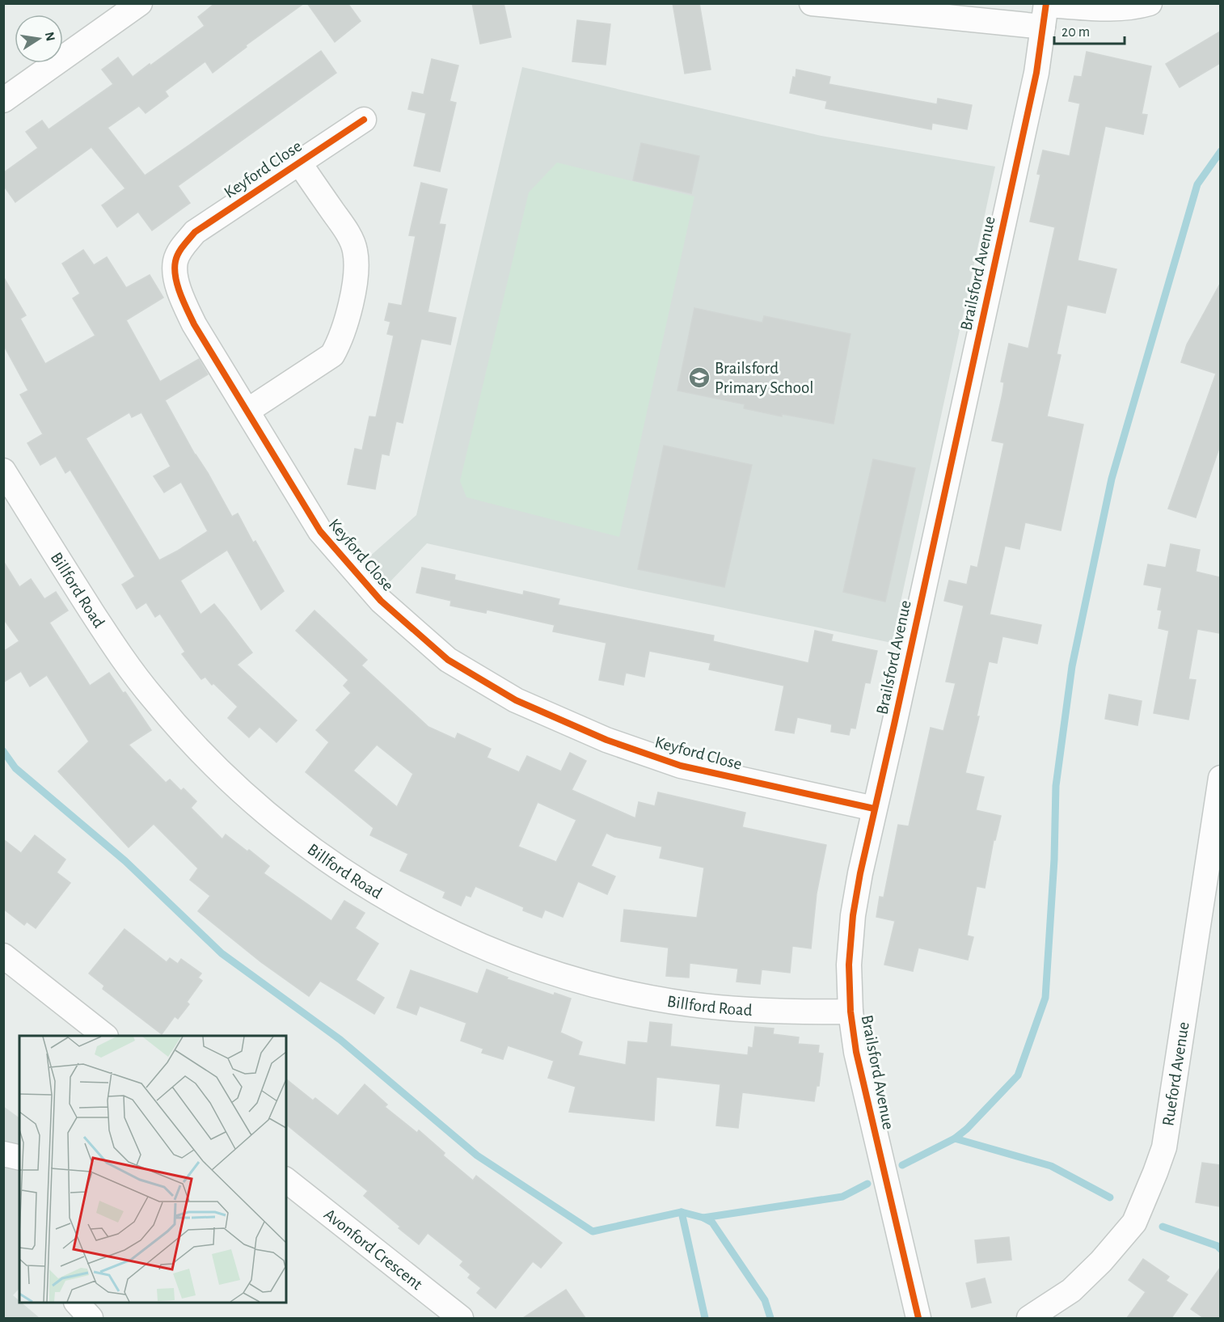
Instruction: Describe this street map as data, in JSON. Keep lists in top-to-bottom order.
{
  "streets": {
    "street": [
      "Keyford Close",
      "Brailsford Avenue",
      "Billford Road",
      "Rueford Avenue",
      "Avonford Crescent"
    ]
  },
  "crossings": [
    ["Keyford Close", "Brailsford Avenue"],
    ["Brailsford Avenue", "Billford Road"]
  ],
  "places": {
    "school or university": ["Brailsford Primary School"]
  },
  "scale_bar": "20 m",
  "north": "right"
}
